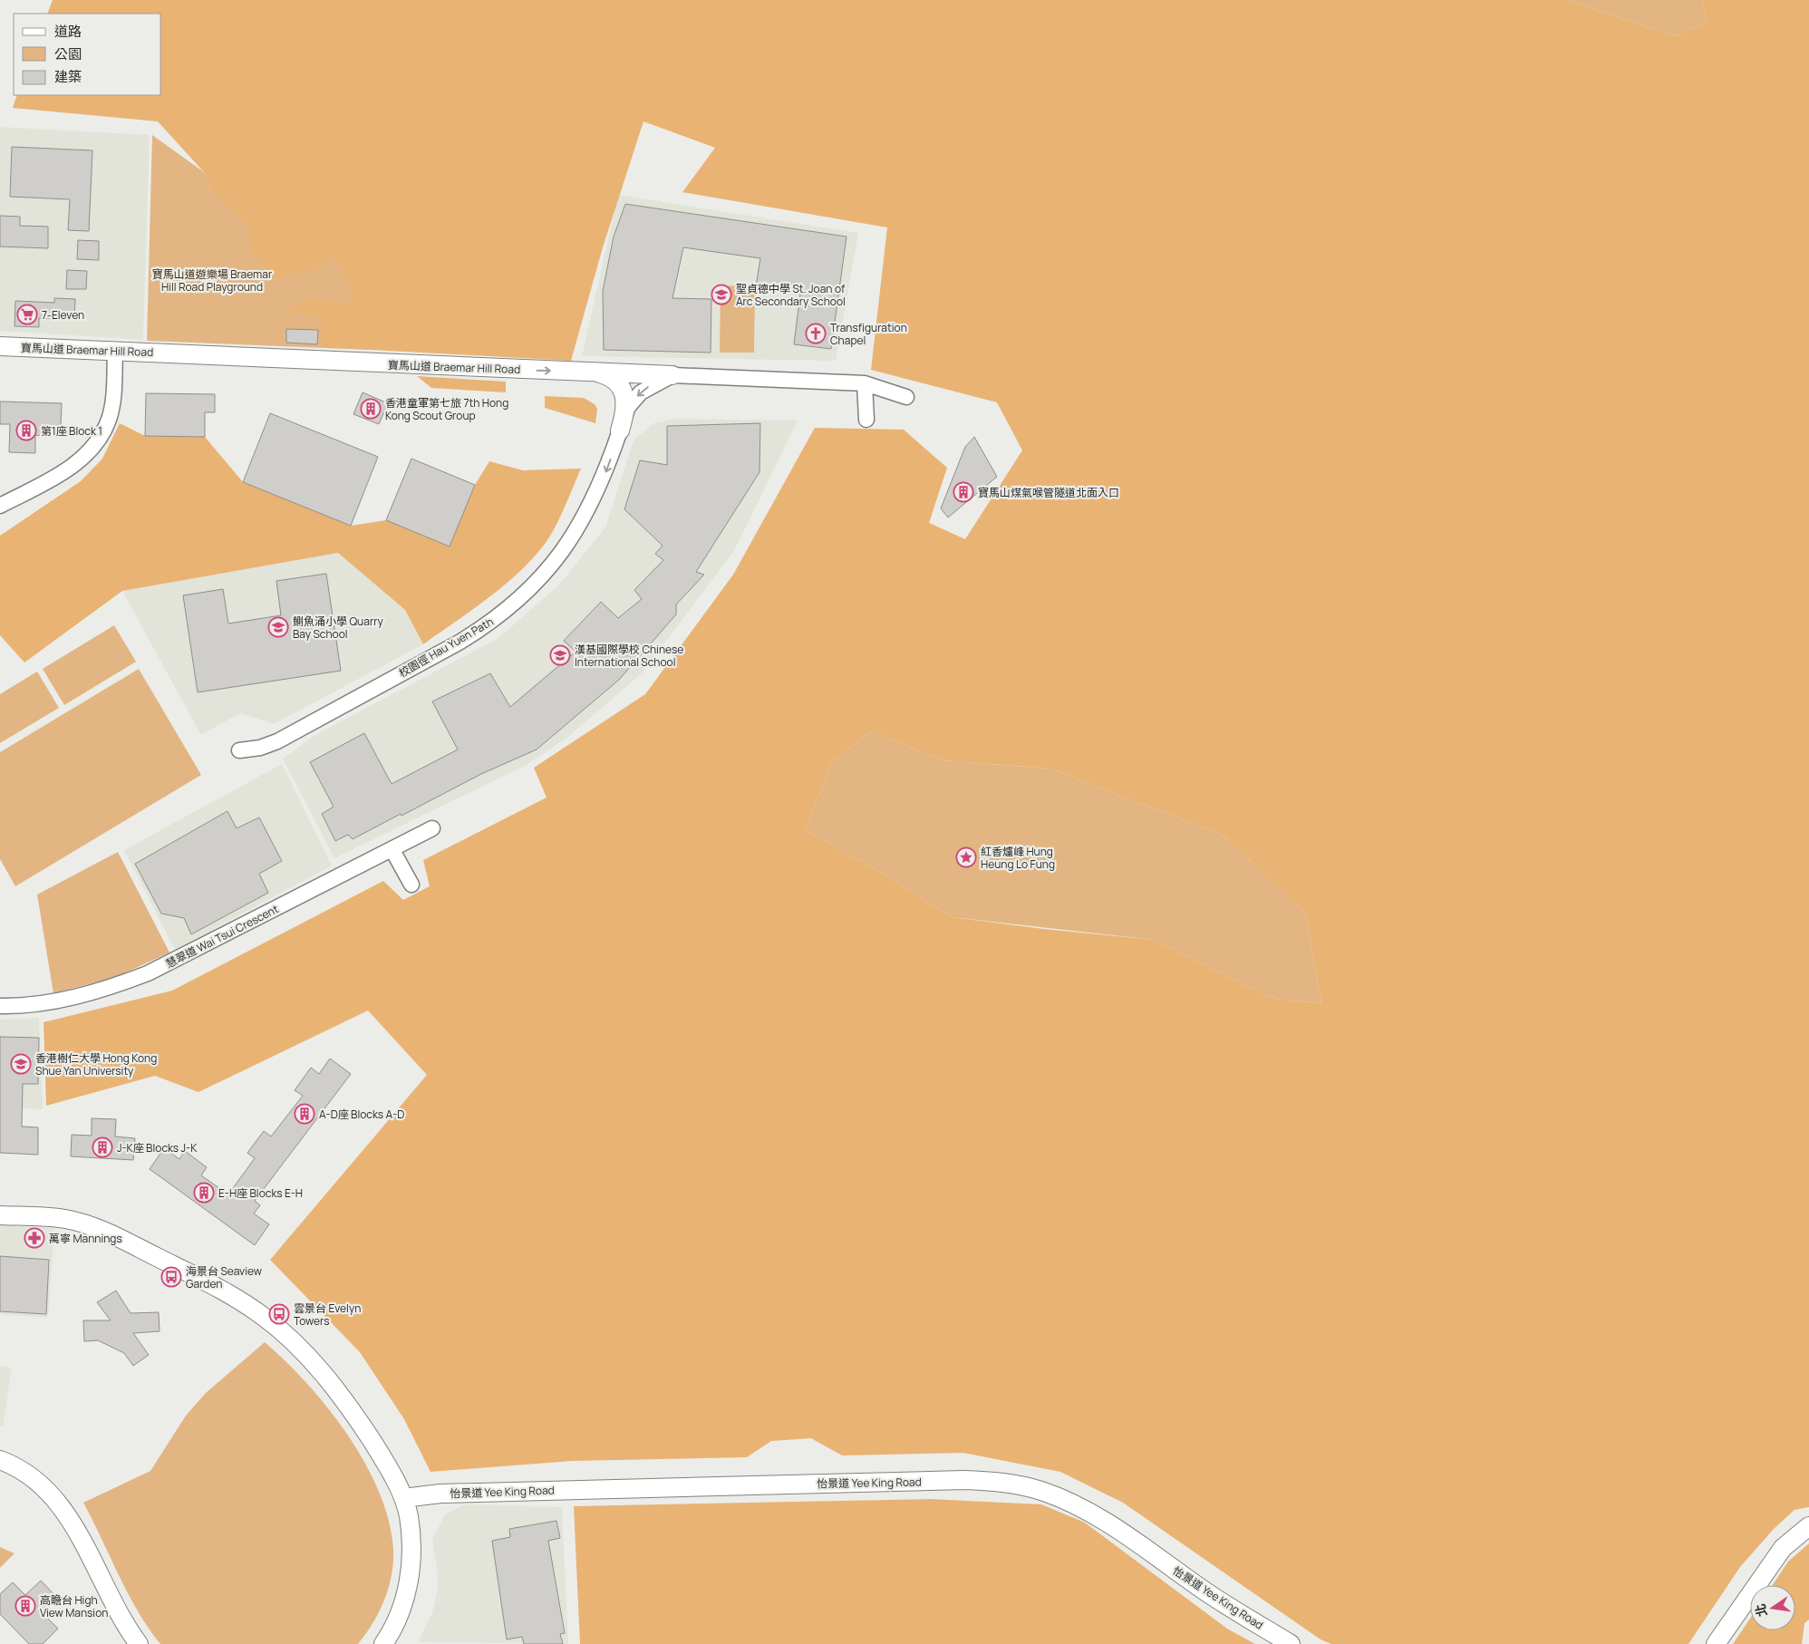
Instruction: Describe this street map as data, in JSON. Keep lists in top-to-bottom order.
{
  "streets": {
    "street": [
      "寶馬山道 Braemar Hill Road",
      "校園徑 Hau Yuen Path",
      "慧翠道 Wai Tsui Crescent",
      "怡景道 Yee King Road"
    ]
  },
  "crossings": [
    ["寶馬山道 Braemar Hill Road", "校園徑 Hau Yuen Path"]
  ],
  "one_way": ["寶馬山道 Braemar Hill Road", "校園徑 Hau Yuen Path"],
  "parks": ["寶馬山道遊樂場 Braemar Hill Road Playground"],
  "places": {
    "school or university": [
      "聖貞德中學 St. Joan of Arc Secondary School",
      "鰂魚涌小學 Quarry Bay School",
      "漢基國際學校 Chinese International School",
      "香港樹仁大學 Hong Kong Shue Yan University"
    ],
    "supermarket": ["7-Eleven"],
    "church": ["Transfiguration Chapel"],
    "building": [
      "香港童軍第七旅 7th Hong Kong Scout Group",
      "第1座 Block 1",
      "寶馬山煤氣喉管隧道北面入口",
      "A-D座 Blocks A-D",
      "J-K座 Blocks J-K",
      "E-H座 Blocks E-H",
      "高瞻台 High View Mansion"
    ],
    "place": ["紅香爐峰 Hung Heung Lo Fung"],
    "pharmacy": ["萬寧 Mannings"],
    "bus stop": ["海景台 Seaview Garden", "雲景台 Evelyn Towers"]
  },
  "legend": ["道路", "公園", "建築"],
  "north": "left"
}
